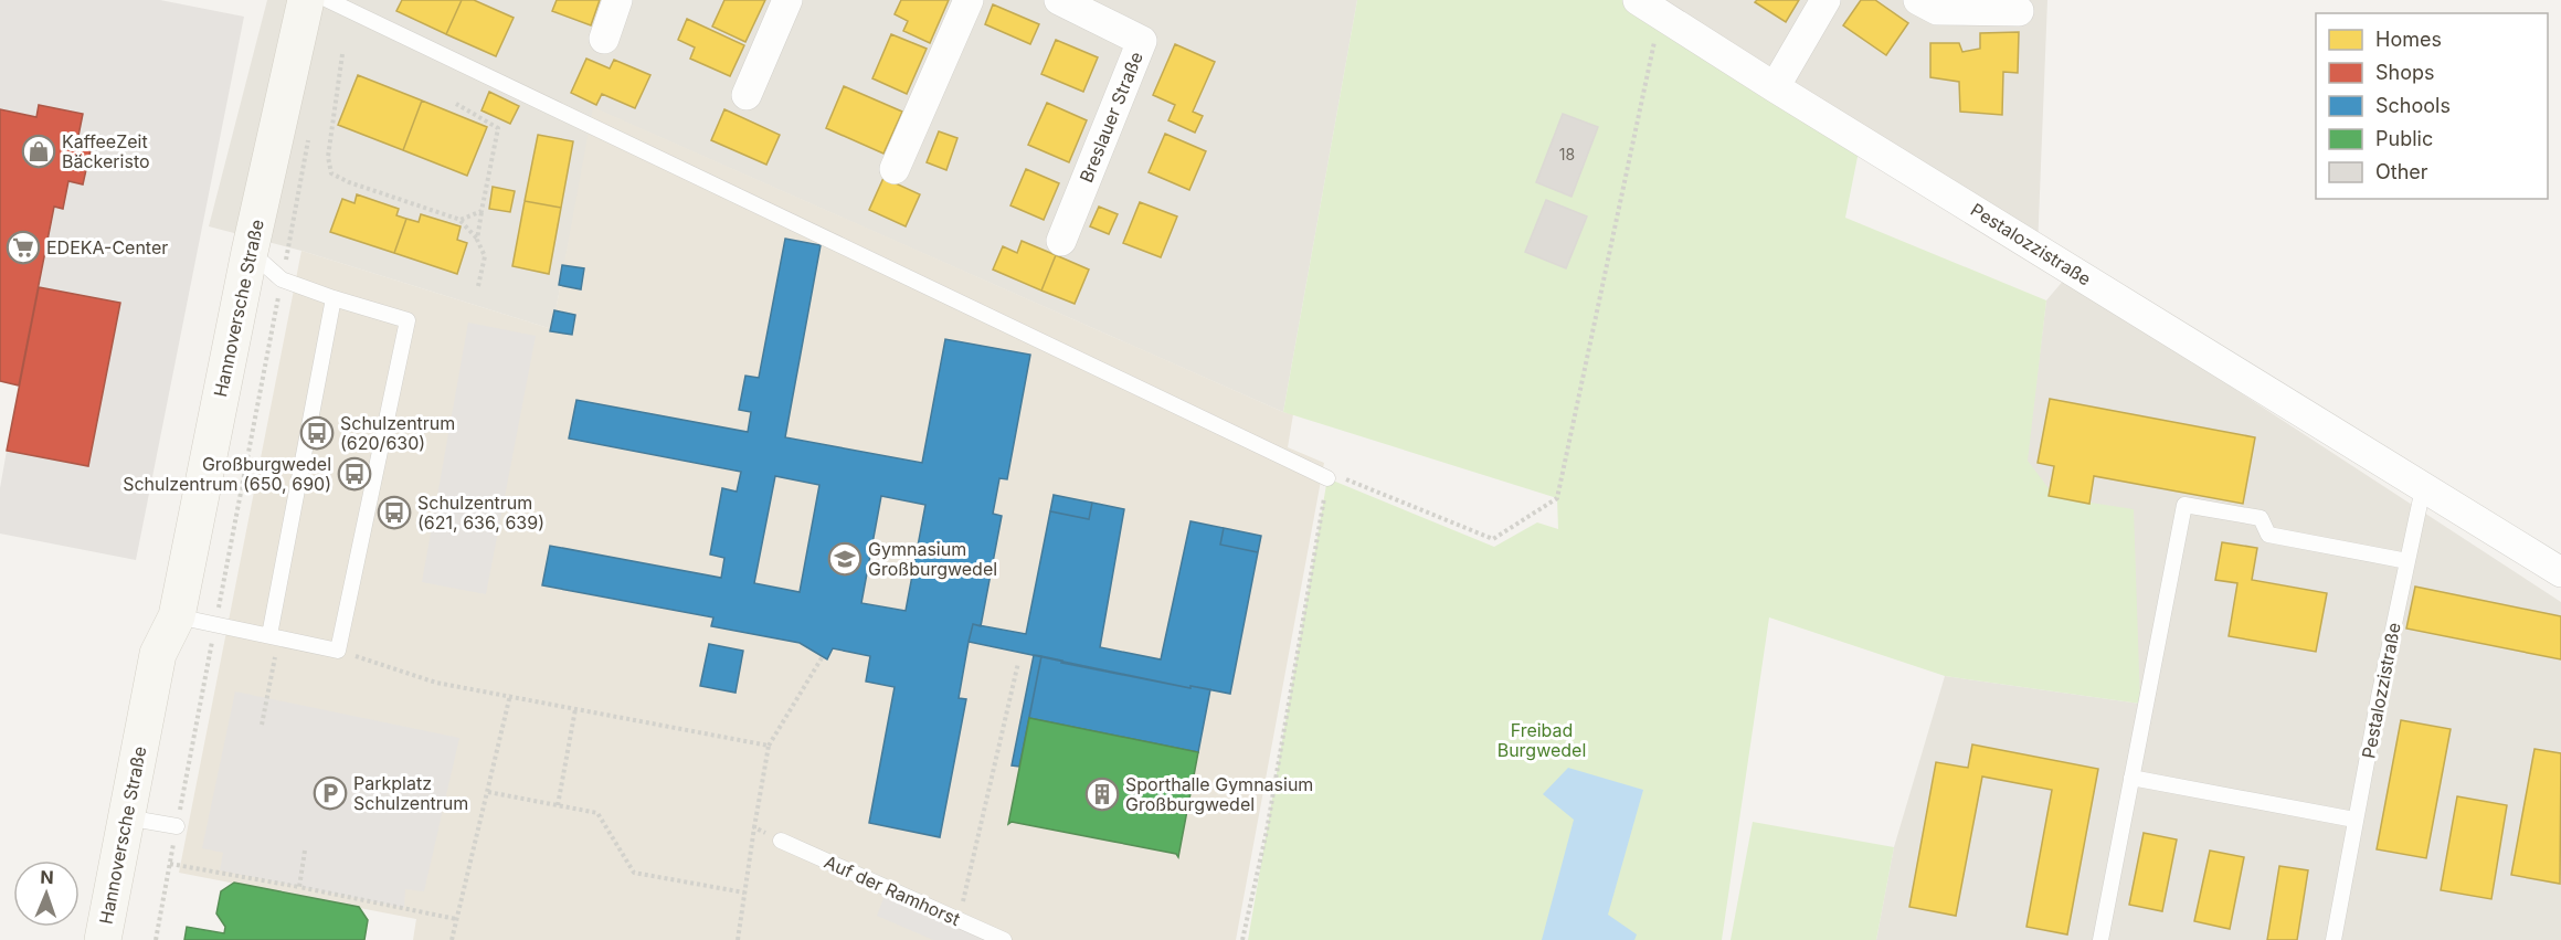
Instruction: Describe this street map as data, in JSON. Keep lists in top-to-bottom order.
{
  "streets": {
    "main road": ["Hannoversche Straße"],
    "street": ["Breslauer Straße", "Pestalozzistraße"],
    "lane": ["Auf der Ramhorst"]
  },
  "parks": ["Freibad Burgwedel"],
  "places": {
    "shop": ["KaffeeZeit Bäckeristo"],
    "supermarket": ["EDEKA-Center"],
    "bus stop": ["Schulzentrum (620/630)", "Großburgwedel Schulzentrum (650, 690)", "Schulzentrum (621, 636, 639)"],
    "school or university": ["Gymnasium Großburgwedel"],
    "parking": ["Parkplatz Schulzentrum"],
    "building": ["Sporthalle Gymnasium Großburgwedel"]
  },
  "house_numbers": ["18"],
  "legend": [
    "Homes",
    "Shops",
    "Schools",
    "Public",
    "Other"
  ],
  "north": "top"
}
